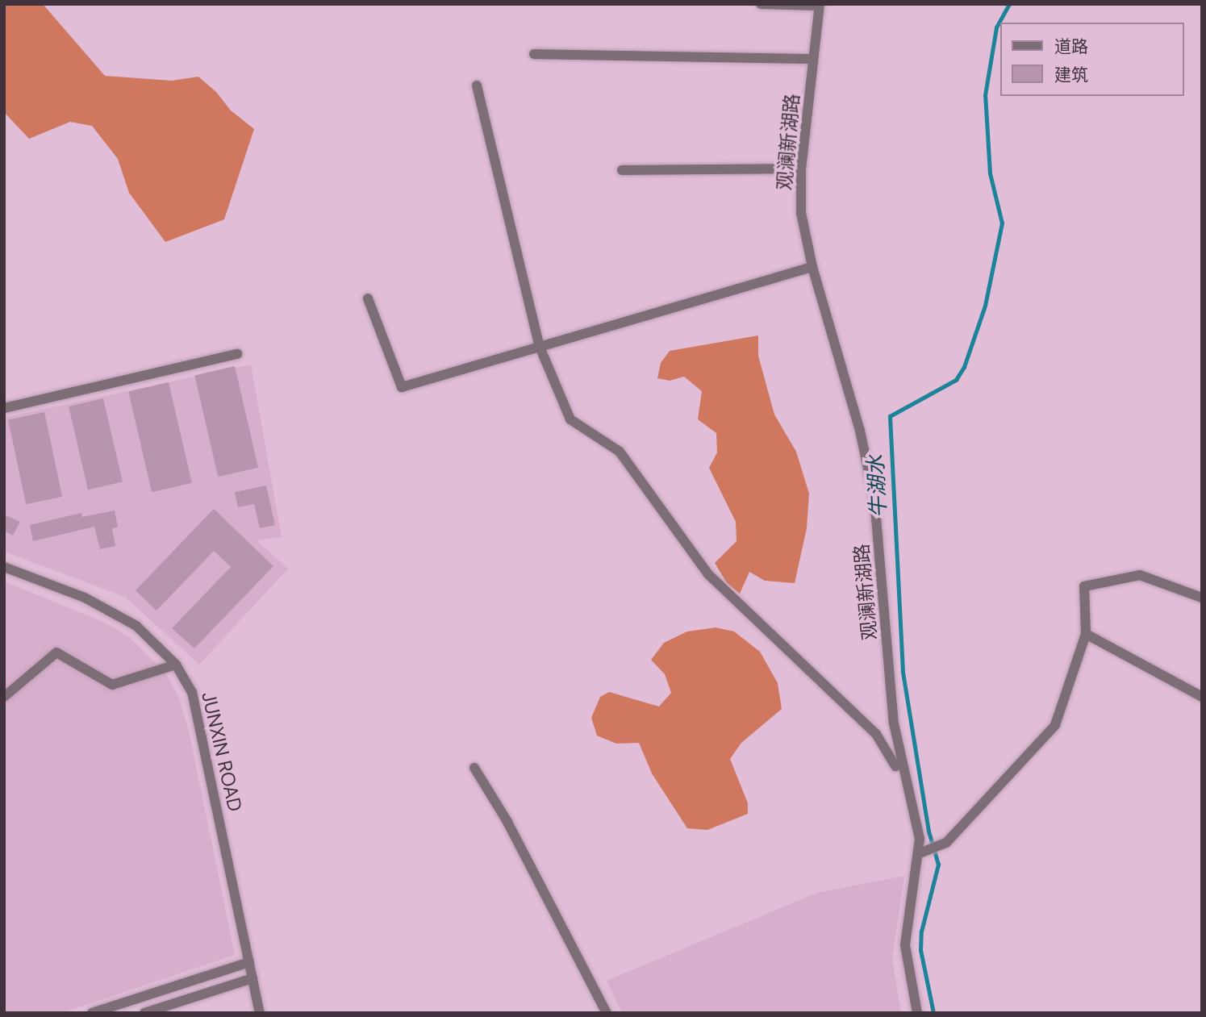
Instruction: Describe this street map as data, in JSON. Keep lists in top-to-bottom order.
{
  "streets": {
    "street": ["观澜新湖路", "JUNXIN ROAD"]
  },
  "water": ["牛湖水"],
  "legend": ["道路", "建筑"]
}
